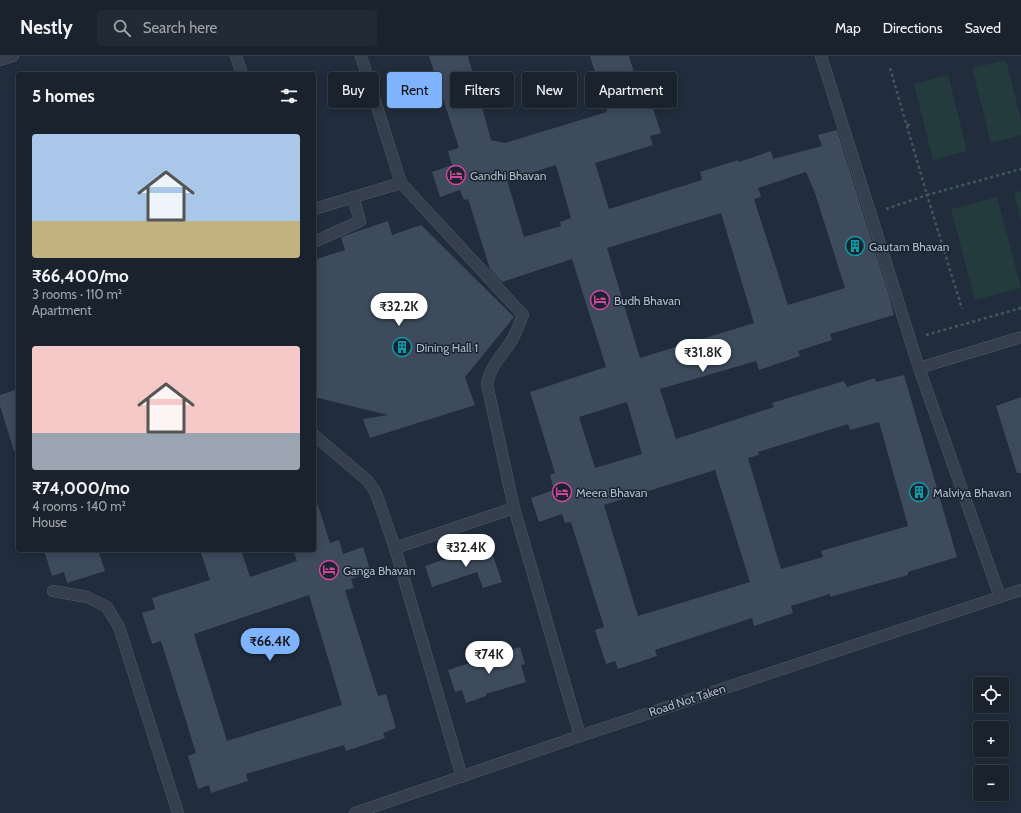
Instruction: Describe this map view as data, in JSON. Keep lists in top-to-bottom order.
{
  "streets": {
    "lane": ["Road Not Taken"]
  },
  "places": {
    "hotel": [
      "Gandhi Bhavan",
      "Budh Bhavan",
      "Meera Bhavan",
      "Ganga Bhavan"
    ],
    "building": ["Gautam Bhavan", "Dining Hall 1", "Malviya Bhavan"]
  },
  "page": {
    "header": "Nestly",
    "search": "Search here",
    "nav": ["Map", "Directions", "Saved"],
    "chip": [
      "Buy",
      "Rent",
      "Filters",
      "New",
      "Apartment"
    ],
    "heading": "5 homes",
    "list": [
      {
        "name": "₹66,400/mo",
        "note": "3 rooms · 110 m² · Apartment"
      },
      {
        "name": "₹74,000/mo",
        "note": "4 rooms · 140 m² · House"
      }
    ],
    "price": [
      "₹32.2K",
      "₹31.8K",
      "₹32.4K",
      "₹66.4K",
      "₹74K"
    ],
    "map_buttons": ["+", "−"]
  }
}
